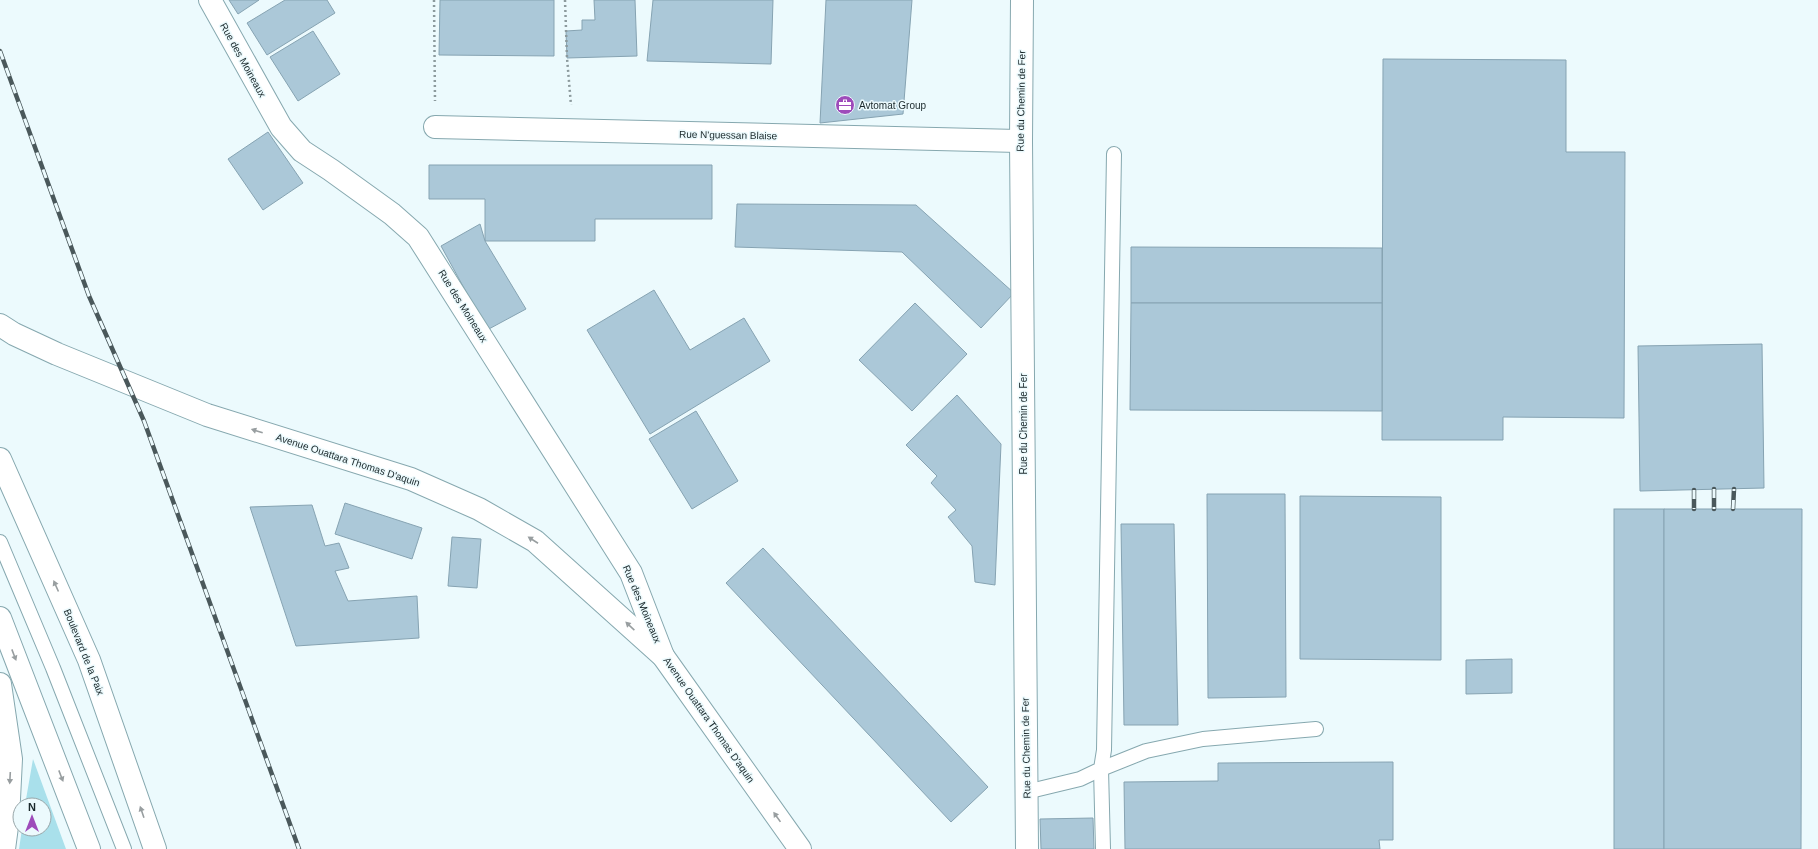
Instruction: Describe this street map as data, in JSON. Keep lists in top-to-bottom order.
{
  "streets": {
    "street": [
      "Rue des Moineaux",
      "Rue du Chemin de Fer",
      "Rue N'guessan Blaise",
      "Avenue Ouattara Thomas D'aquin",
      "Boulevard de la Paix"
    ]
  },
  "crossings": [
    ["Rue des Moineaux", "Avenue Ouattara Thomas D'aquin"],
    ["Rue du Chemin de Fer", "Rue N'guessan Blaise"]
  ],
  "one_way": ["Avenue Ouattara Thomas D'aquin"],
  "places": {
    "office": ["Avtomat Group"]
  },
  "north": "top"
}
